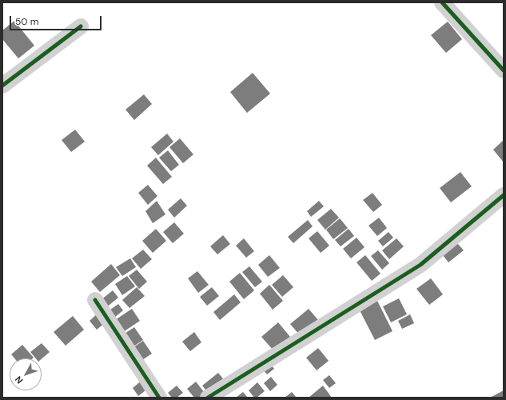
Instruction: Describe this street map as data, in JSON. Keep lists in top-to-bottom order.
{
  "scale_bar": "50 m",
  "north": "bottom left"
}
